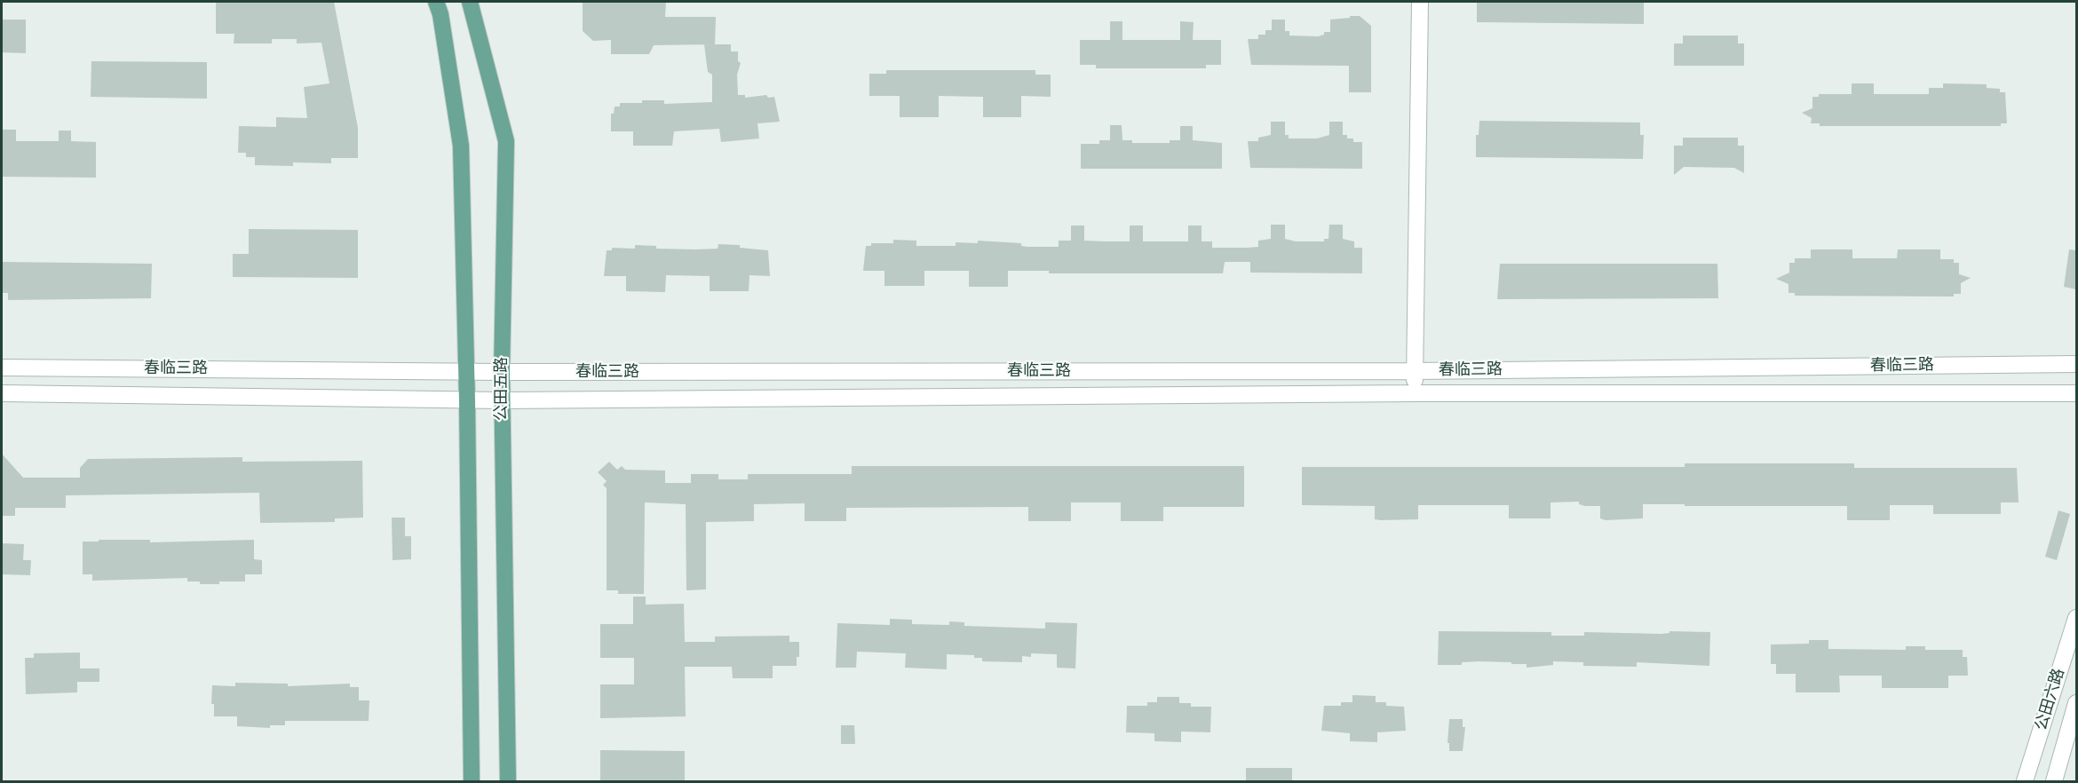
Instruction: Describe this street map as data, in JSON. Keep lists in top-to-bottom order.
{
  "streets": {
    "main road": ["公田五路"],
    "street": ["春临三路", "公田六路"]
  },
  "crossings": [
    ["春临三路", "公田五路"]
  ]
}
